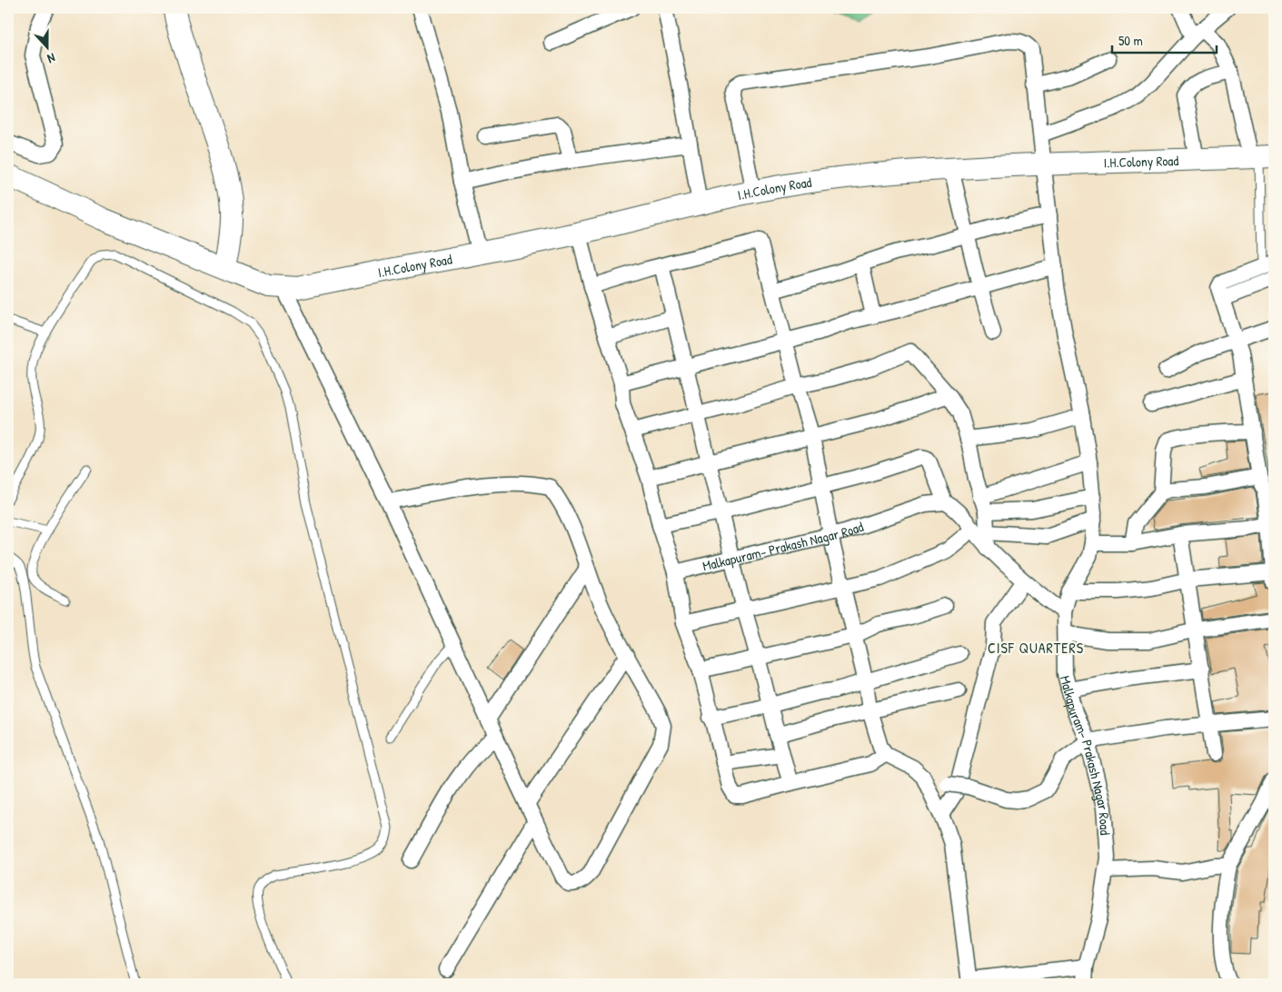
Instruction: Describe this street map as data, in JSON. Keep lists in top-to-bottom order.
{
  "streets": {
    "street": ["I.H.Colony Road", "Malkapuram- Prakash Nagar Road"]
  },
  "crossings": [
    ["I.H.Colony Road", "Malkapuram- Prakash Nagar Road"]
  ],
  "districts": ["CISF QUARTERS"],
  "scale_bar": "50 m",
  "north": "bottom"
}
